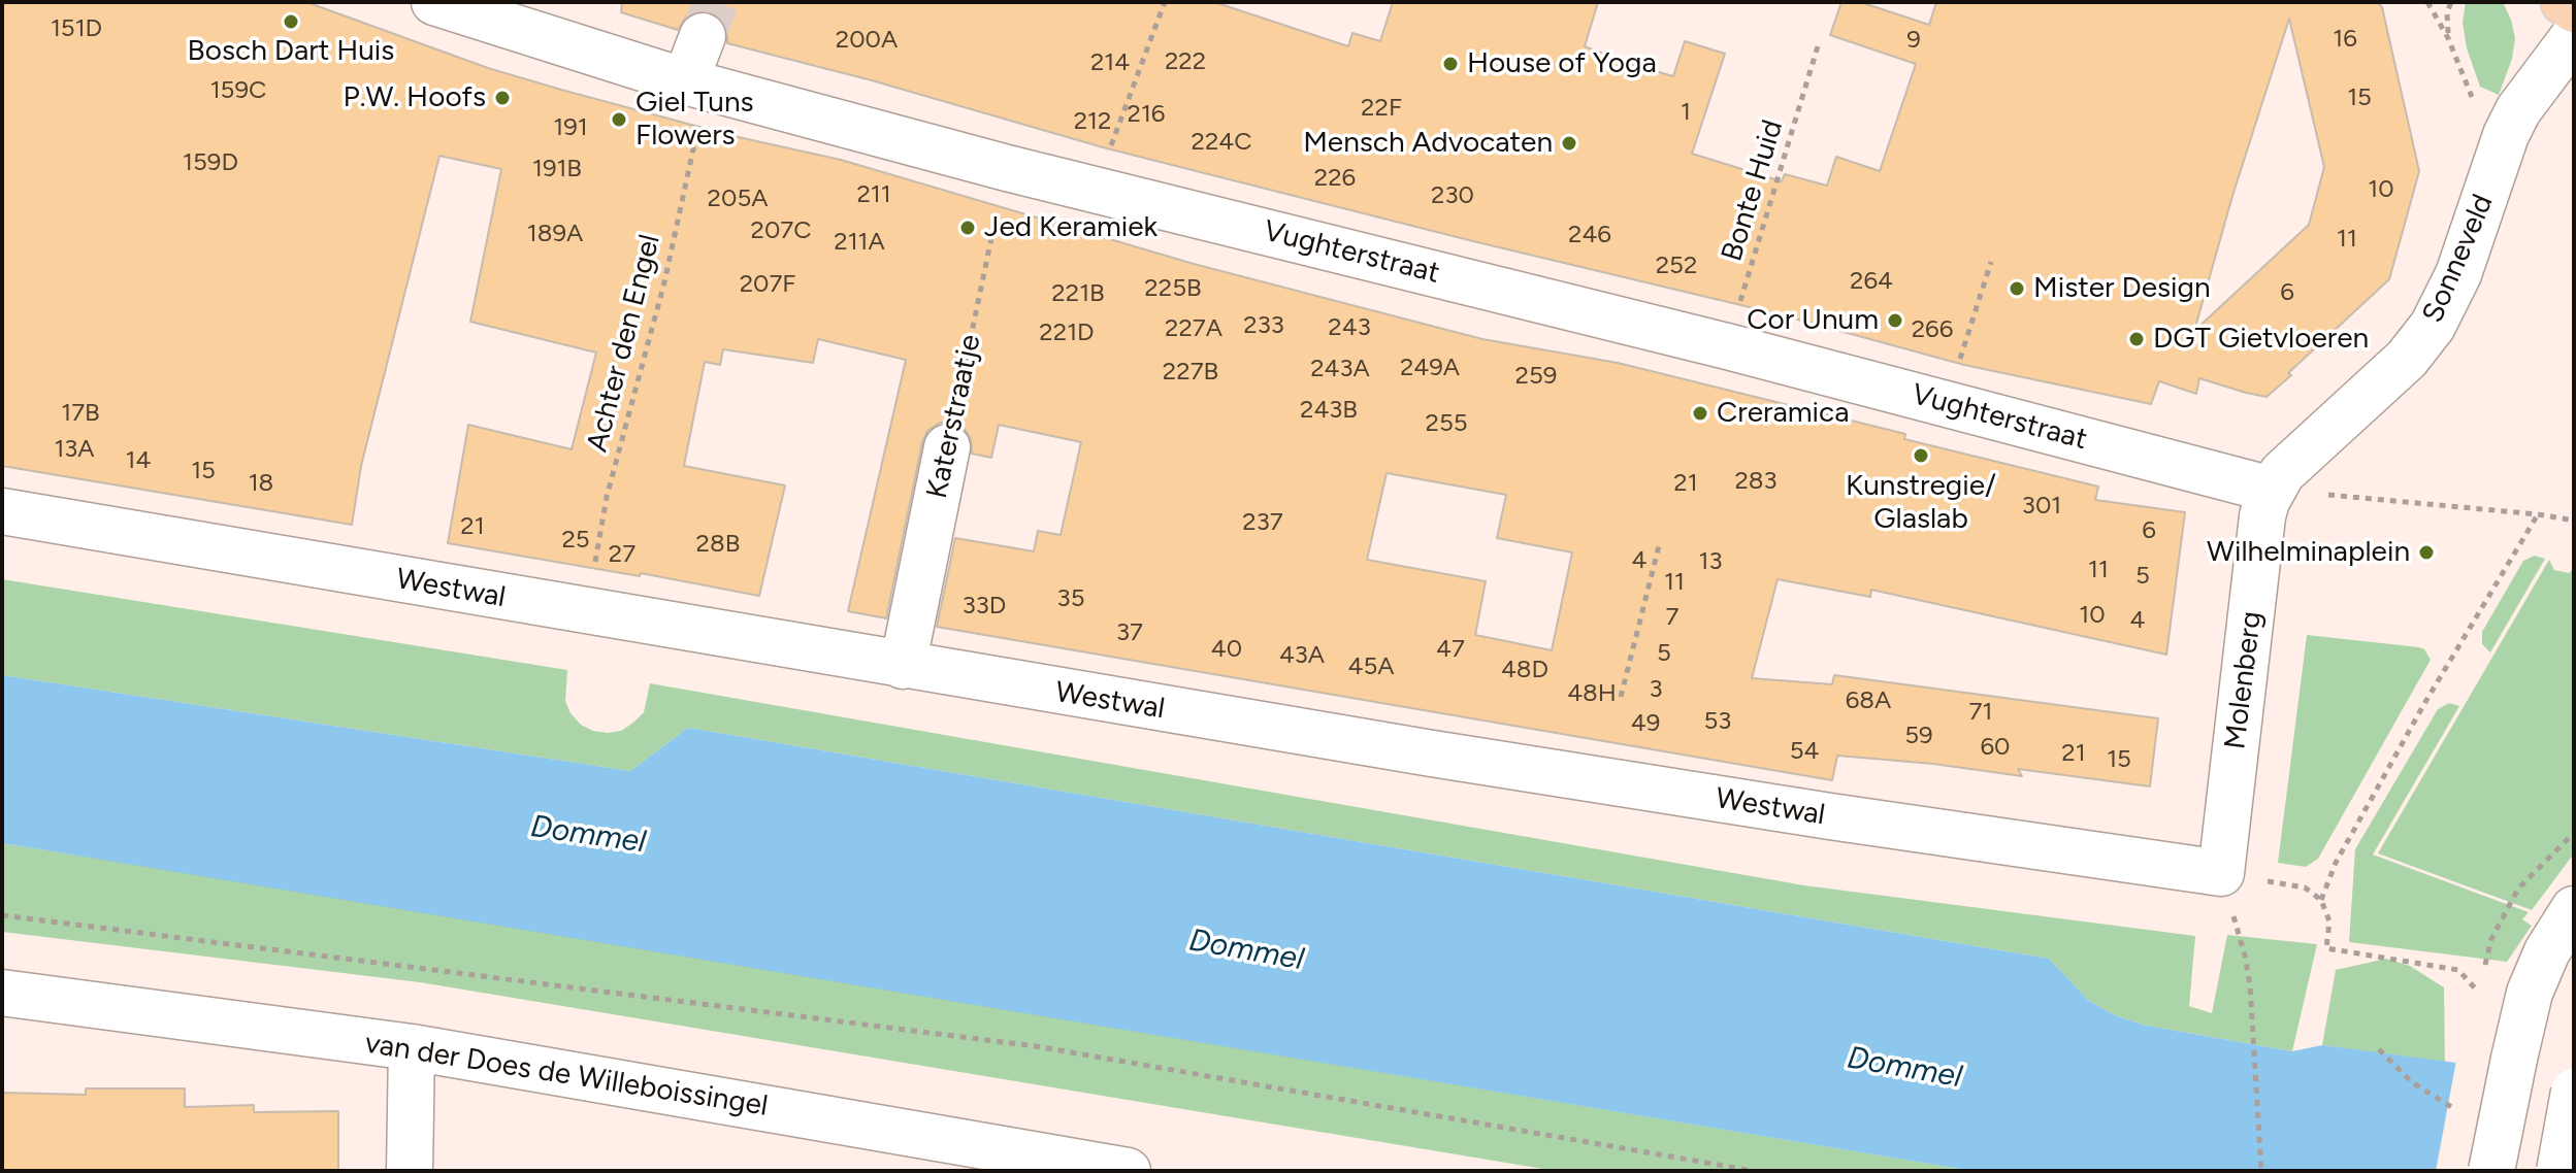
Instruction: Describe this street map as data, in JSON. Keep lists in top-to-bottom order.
{
  "streets": {
    "street": [
      "Vughterstraat",
      "Sonneveld",
      "Katerstraatje",
      "Westwal",
      "Molenberg",
      "van der Does de Willeboissingel"
    ],
    "path": ["Bonte Huid", "Achter den Engel"]
  },
  "crossings": [
    ["Bonte Huid", "Vughterstraat"],
    ["Vughterstraat", "Sonneveld"],
    ["Vughterstraat", "Achter den Engel"],
    ["Vughterstraat", "Katerstraatje"],
    ["Vughterstraat", "Molenberg"],
    ["Sonneveld", "Molenberg"],
    ["Achter den Engel", "Westwal"],
    ["Katerstraatje", "Westwal"],
    ["Westwal", "Molenberg"]
  ],
  "water": ["Dommel"],
  "places": [
    "Bosch Dart Huis",
    "House of Yoga",
    "P.W. Hoofs",
    "Giel Tuns Flowers",
    "Mensch Advocaten",
    "Jed Keramiek",
    "Mister Design",
    "Cor Unum",
    "DGT Gietvloeren",
    "Creramica",
    "Kunstregie/ Glaslab",
    "Wilhelminaplein"
  ],
  "house_numbers": [
    "151D",
    "16",
    "200A",
    "9",
    "222",
    "214",
    "159C",
    "15",
    "22F",
    "1",
    "216",
    "212",
    "191",
    "224C",
    "159D",
    "191B",
    "226",
    "10",
    "211",
    "230",
    "205A",
    "207C",
    "189A",
    "246",
    "11",
    "211A",
    "252",
    "264",
    "207F",
    "225B",
    "6",
    "221B",
    "233",
    "243",
    "227A",
    "266",
    "221D",
    "249A",
    "243A",
    "227B",
    "259",
    "243B",
    "17B",
    "255",
    "13A",
    "14",
    "15",
    "283",
    "18",
    "21",
    "301",
    "237",
    "21",
    "6",
    "25",
    "28B",
    "27",
    "4",
    "13",
    "11",
    "5",
    "11",
    "35",
    "33D",
    "10",
    "7",
    "4",
    "37",
    "40",
    "47",
    "5",
    "43A",
    "45A",
    "48D",
    "3",
    "48H",
    "68A",
    "71",
    "53",
    "49",
    "59",
    "60",
    "54",
    "21",
    "15"
  ]
}
